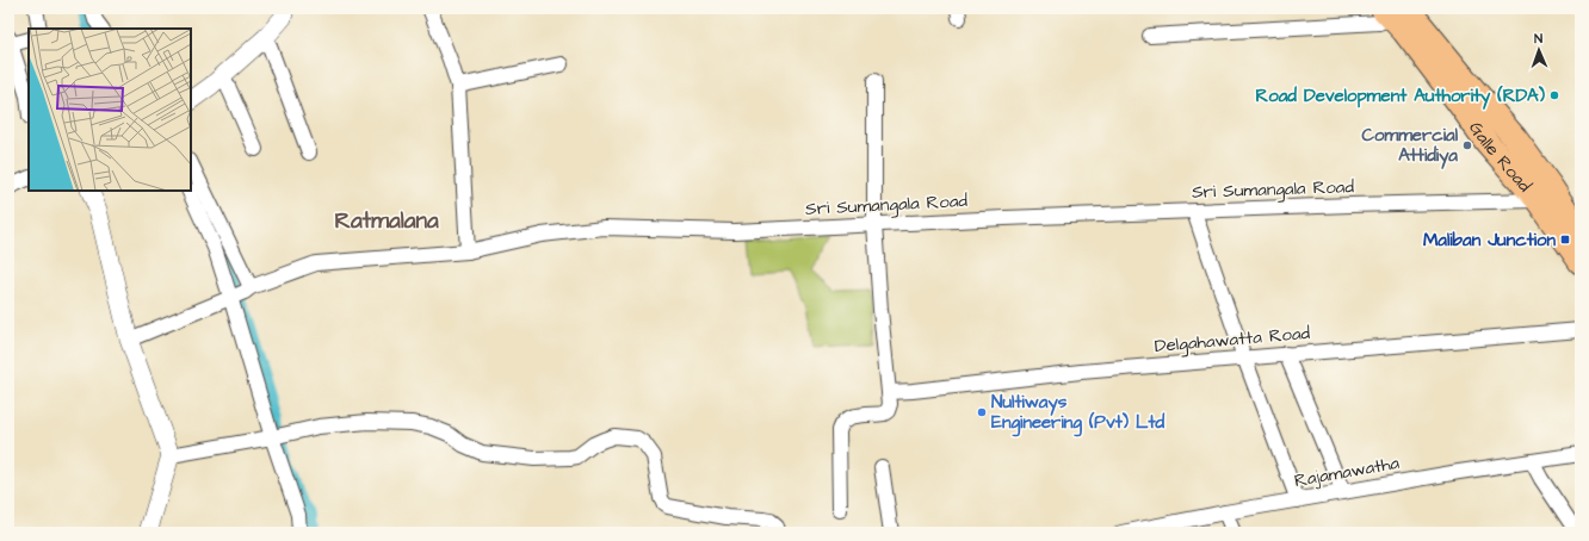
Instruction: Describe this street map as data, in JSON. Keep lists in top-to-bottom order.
{
  "streets": {
    "highway": ["Galle Road"],
    "street": ["Sri Sumangala Road", "Delgahawatta Road", "Rajamawatha"]
  },
  "crossings": [
    ["Galle Road", "Sri Sumangala Road"]
  ],
  "districts": ["Ratmalana"],
  "places": {
    "other": ["Road Development Authority (RDA)", "Commercial Attidiya", "Nultiways Engineering (Pvt) Ltd"],
    "transit": ["Maliban Junction"]
  },
  "north": "top"
}
